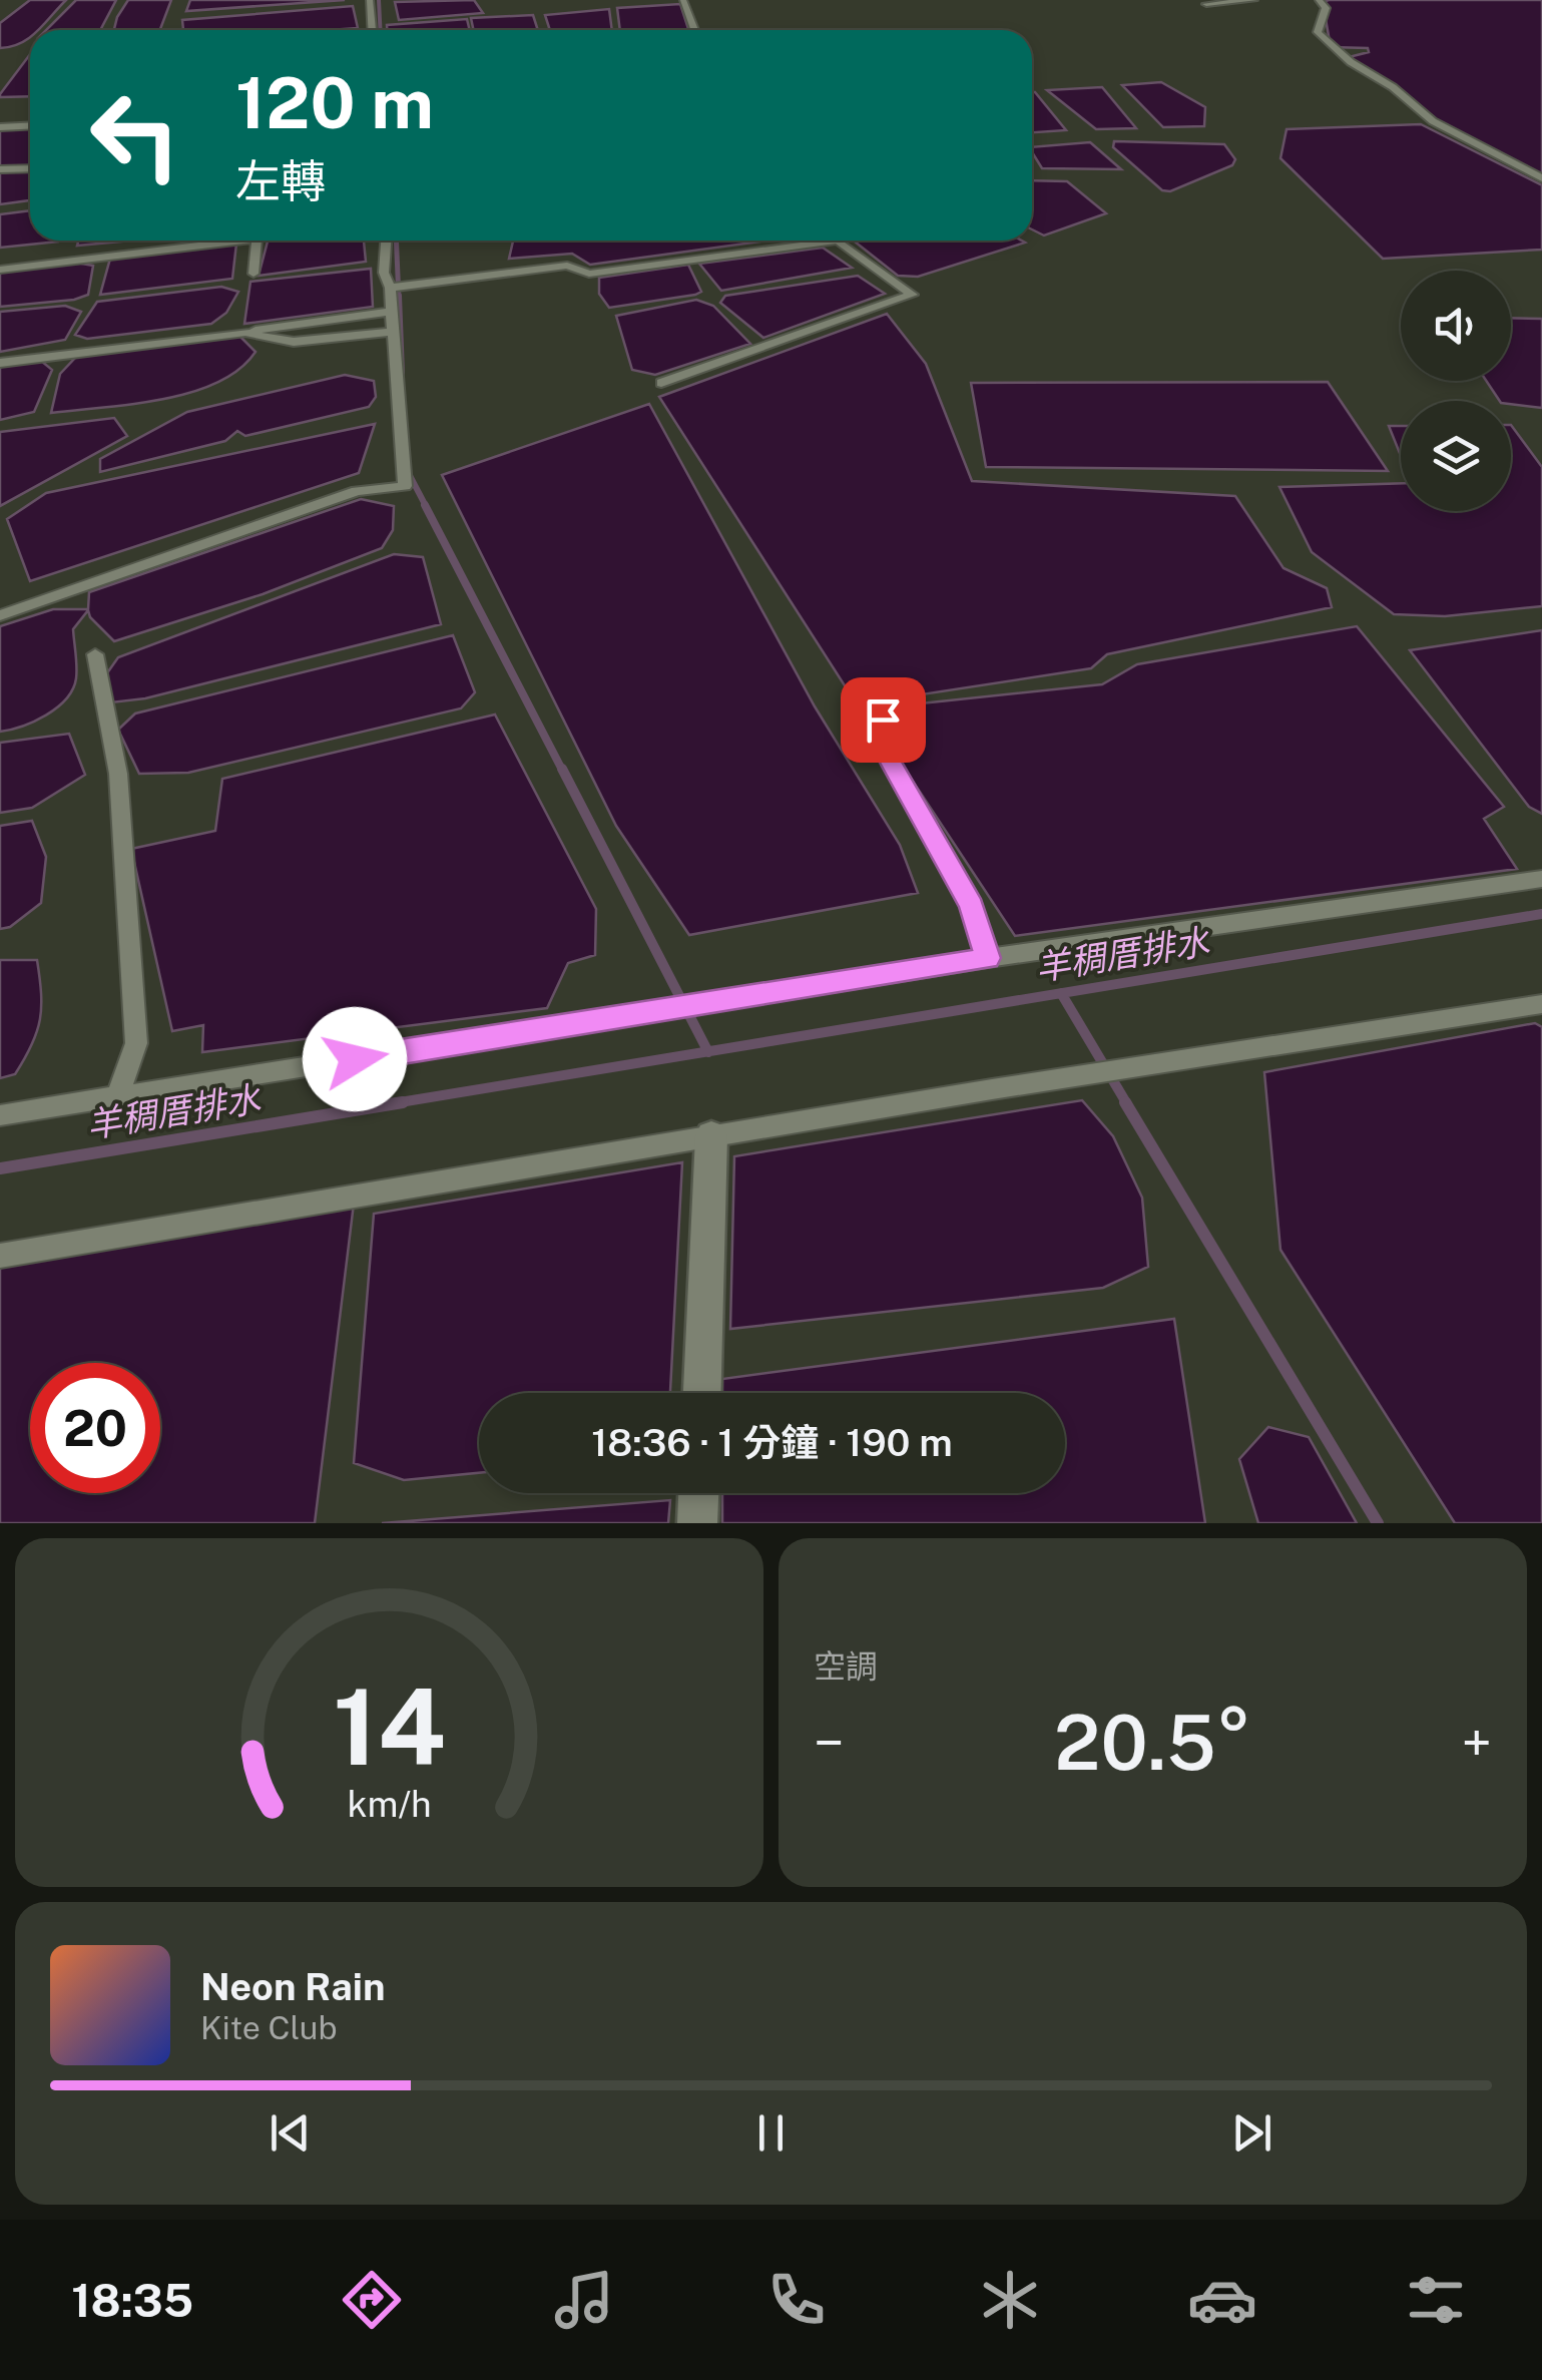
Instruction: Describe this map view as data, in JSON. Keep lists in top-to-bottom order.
{
  "water": ["羊稠厝排水"],
  "page": {
    "turn": ["120 m", "左轉"],
    "limit": "20",
    "trip": "18:36 · 1 分鐘 · 190 m",
    "tile": "空調",
    "heat": ["−", "20.5°", "+"],
    "song": ["Neon Rain", "Kite Club"],
    "tabs": "18:35",
    "gauge": ["14", "km/h"]
  }
}
